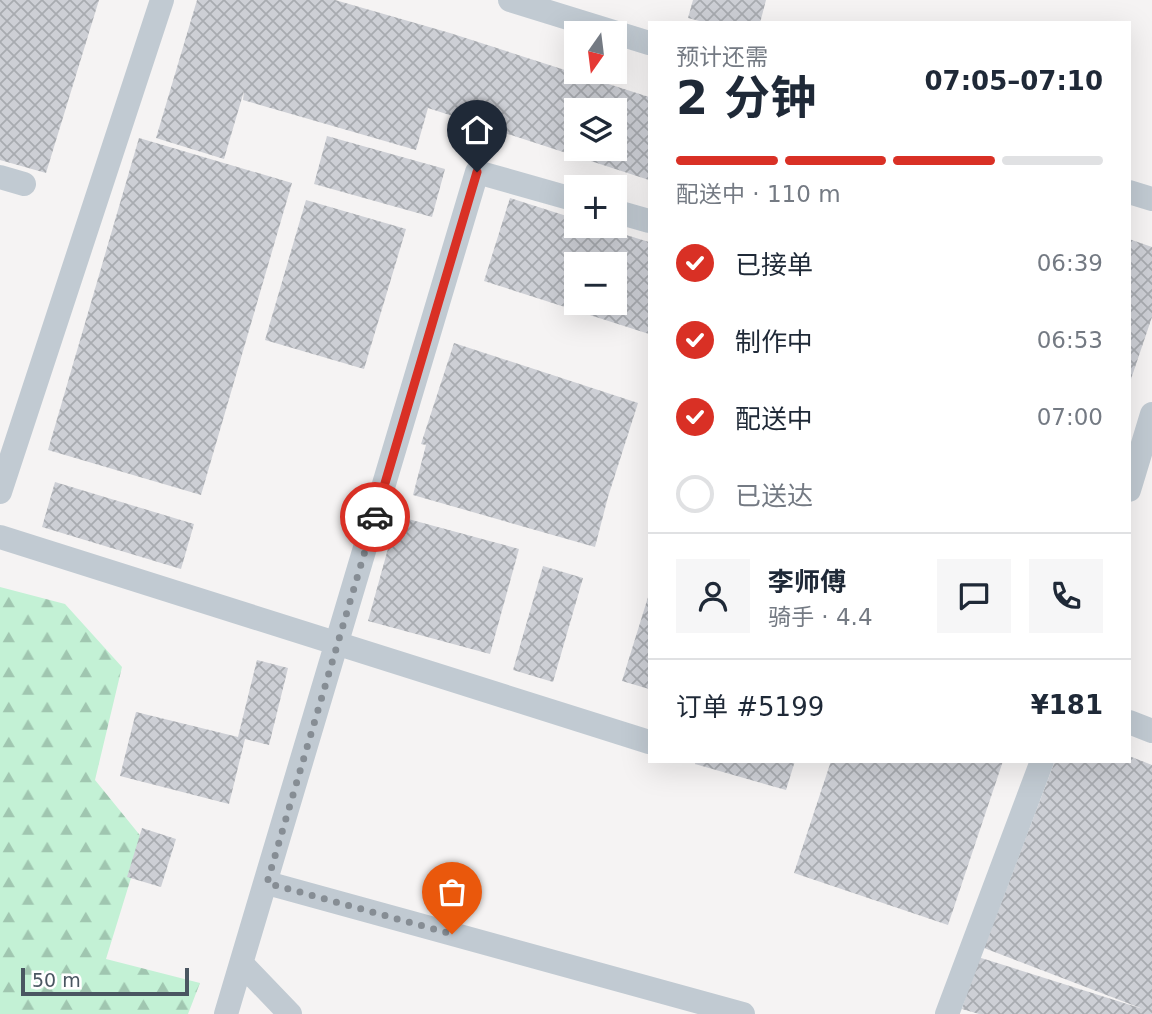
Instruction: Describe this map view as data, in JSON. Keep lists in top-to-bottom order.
{
  "scale_bar": "50 m",
  "north": "bottom",
  "page": {
    "map_buttons": ["+", "−"],
    "heading": ["2 分钟", "预计还需", "07:05–07:10"],
    "panel": [
      "李师傅",
      "骑手 · 4.4",
      "订单 #5199",
      "¥181"
    ],
    "bar": "配送中 · 110 m",
    "list": [
      ["已接单", "06:39"],
      ["制作中", "06:53"],
      ["配送中", "07:00"],
      "已送达"
    ],
    "scale": "50 m"
  }
}
